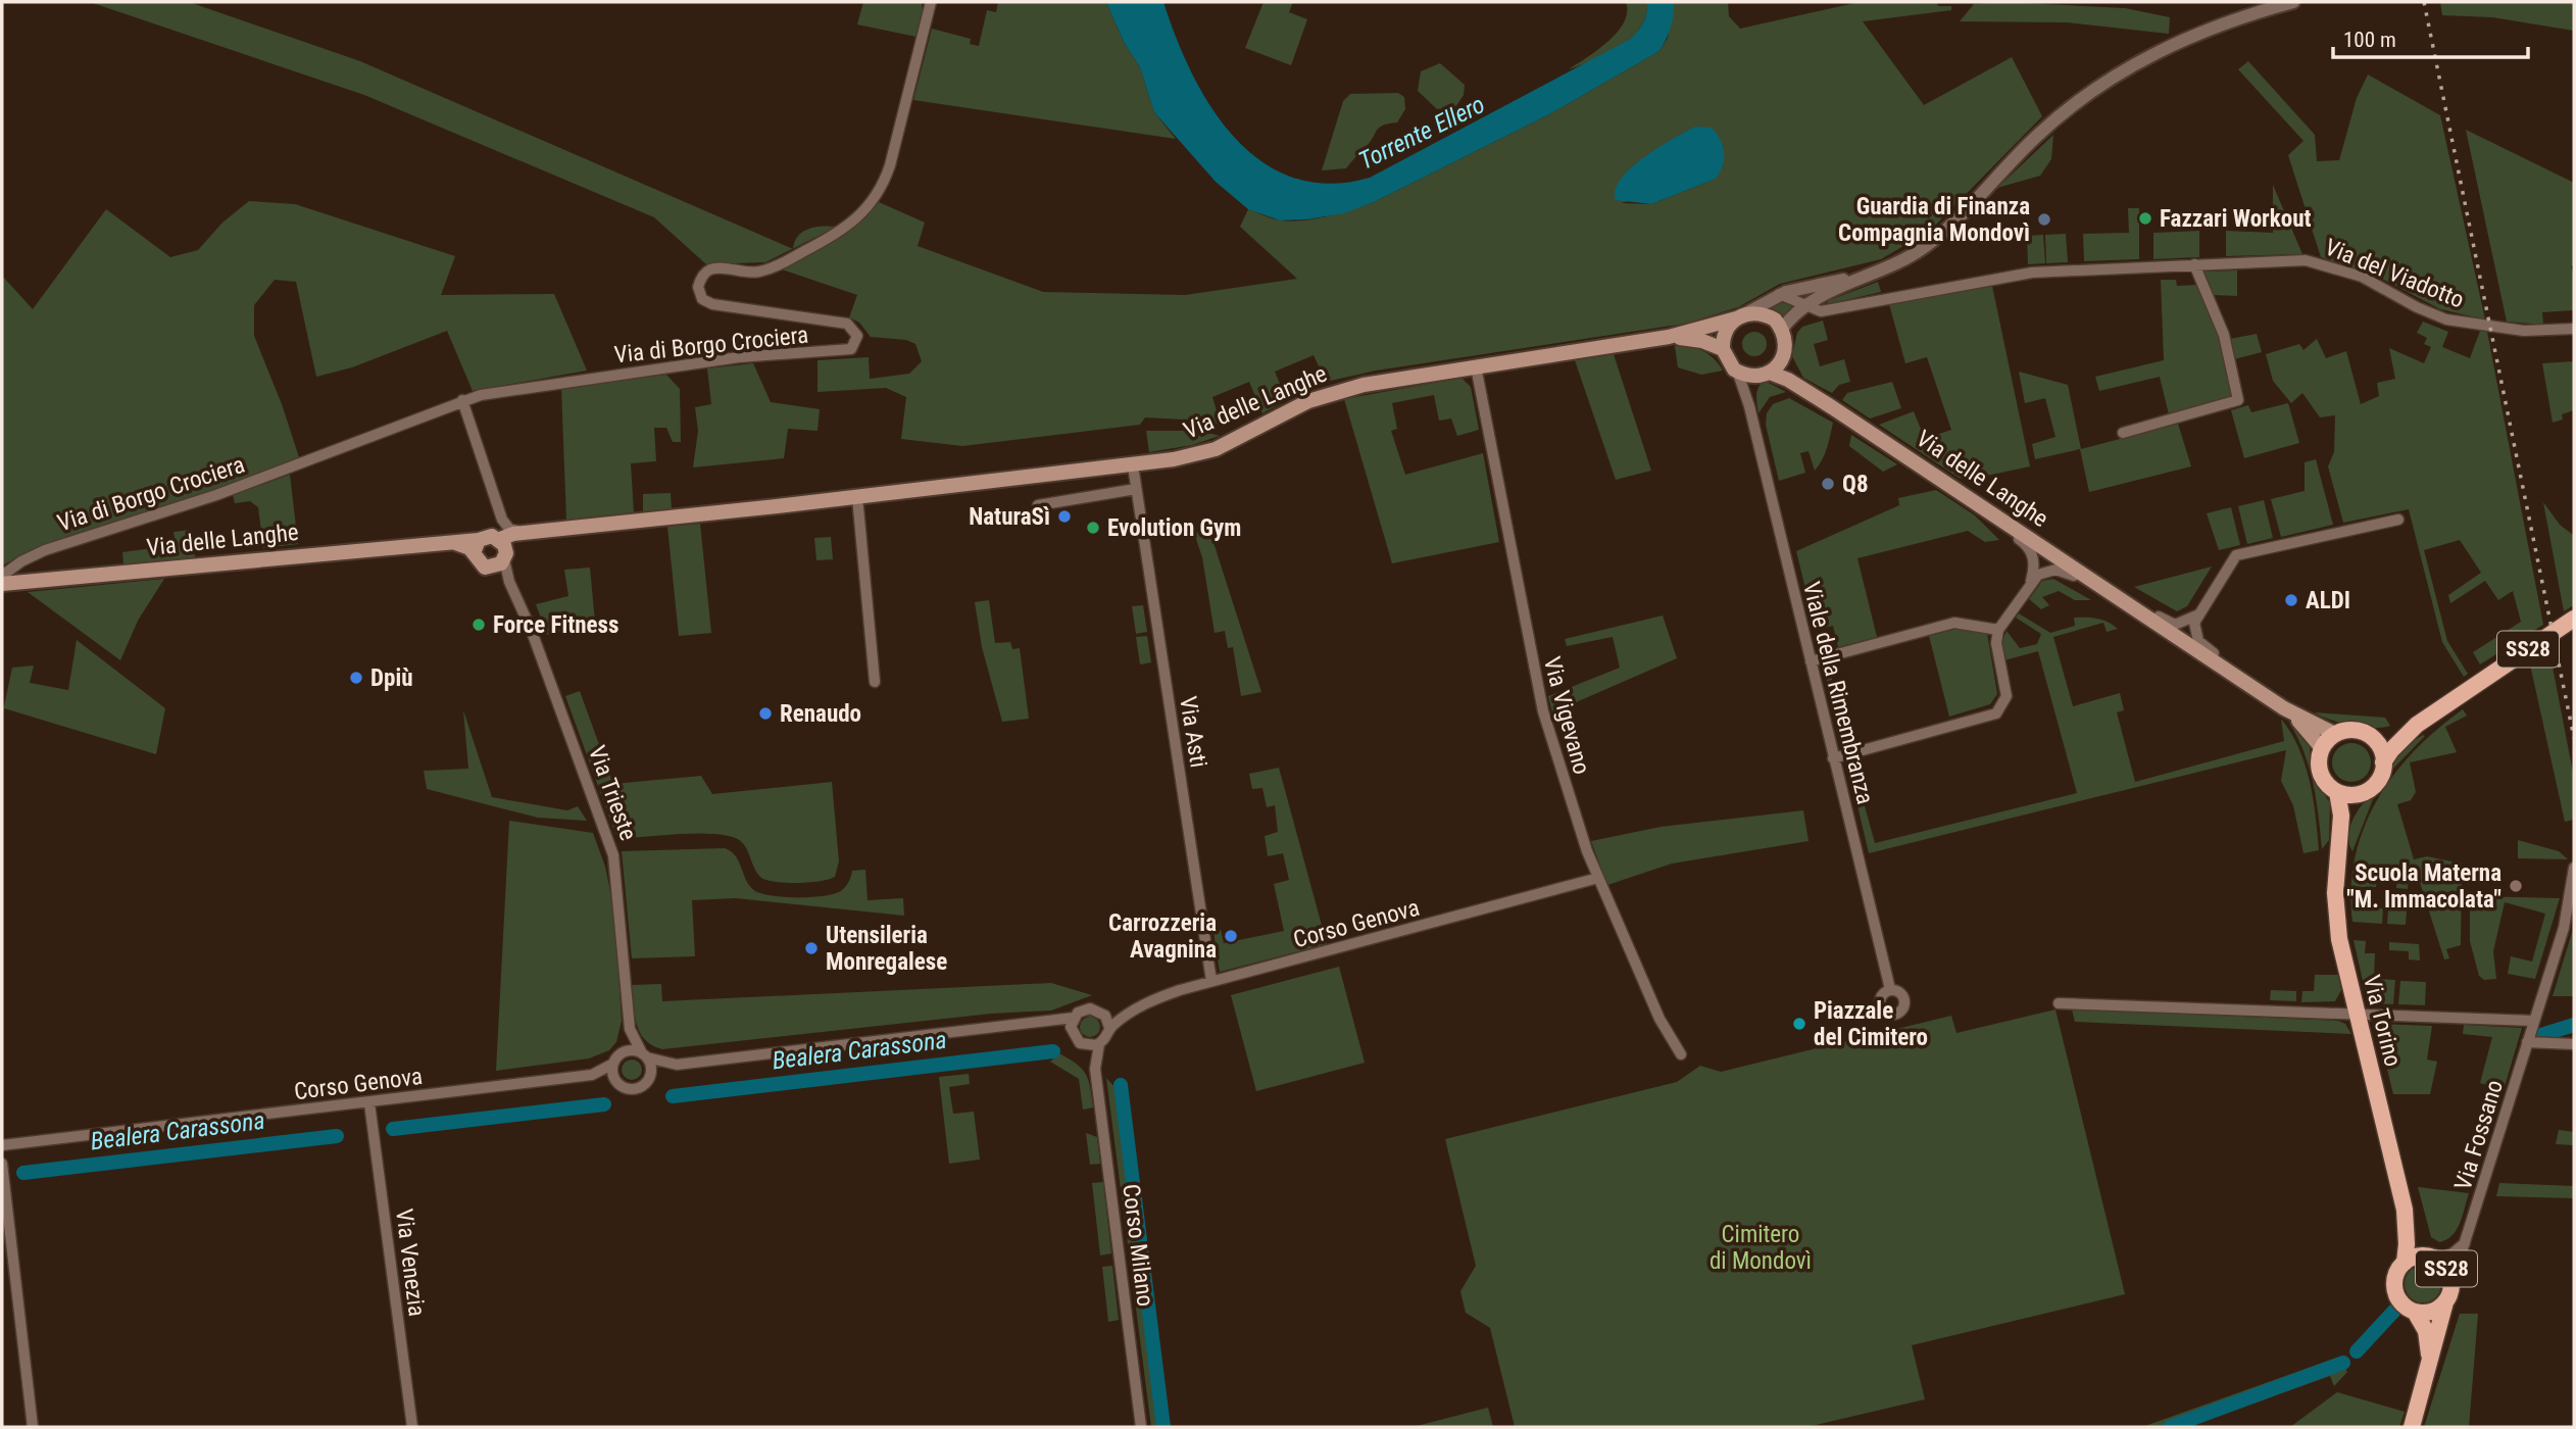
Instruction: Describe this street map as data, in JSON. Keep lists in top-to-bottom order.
{
  "streets": {
    "main road": ["Via delle Langhe", "SS28", "Via Torino"],
    "street": [
      "Via del Viadotto",
      "Via di Borgo Crociera",
      "Viale della Rimembranza",
      "Via Vigevano",
      "Via Asti",
      "Via Trieste",
      "Corso Genova",
      "Via Fossano",
      "Corso Milano",
      "Via Venezia"
    ]
  },
  "crossings": [
    ["Via delle Langhe", "Viale della Rimembranza"],
    ["Via delle Langhe", "Via Vigevano"],
    ["Via delle Langhe", "Via Asti"],
    ["Via delle Langhe", "Via Trieste"],
    ["Via delle Langhe", "Via Torino"],
    ["SS28", "Via Torino"],
    ["SS28", "Via Fossano"],
    ["Via Vigevano", "Corso Genova"],
    ["Via Asti", "Corso Genova"],
    ["Via Trieste", "Corso Genova"],
    ["Corso Genova", "Corso Milano"],
    ["Corso Genova", "Via Venezia"],
    ["Via Torino", "Via Fossano"]
  ],
  "water": ["Torrente Ellero", "Bealera Carassona"],
  "parks": ["Cimitero di Mondovì"],
  "places": [
    "Fazzari Workout",
    "Guardia di Finanza Compagnia Mondovì",
    "Q8",
    "NaturaSì",
    "Evolution Gym",
    "ALDI",
    "Force Fitness",
    "Dpiù",
    "Renaudo",
    "Scuola Materna \"M. Immacolata\"",
    "Carrozzeria Avagnina",
    "Utensileria Monregalese",
    "Piazzale del Cimitero"
  ],
  "scale_bar": "100 m"
}
